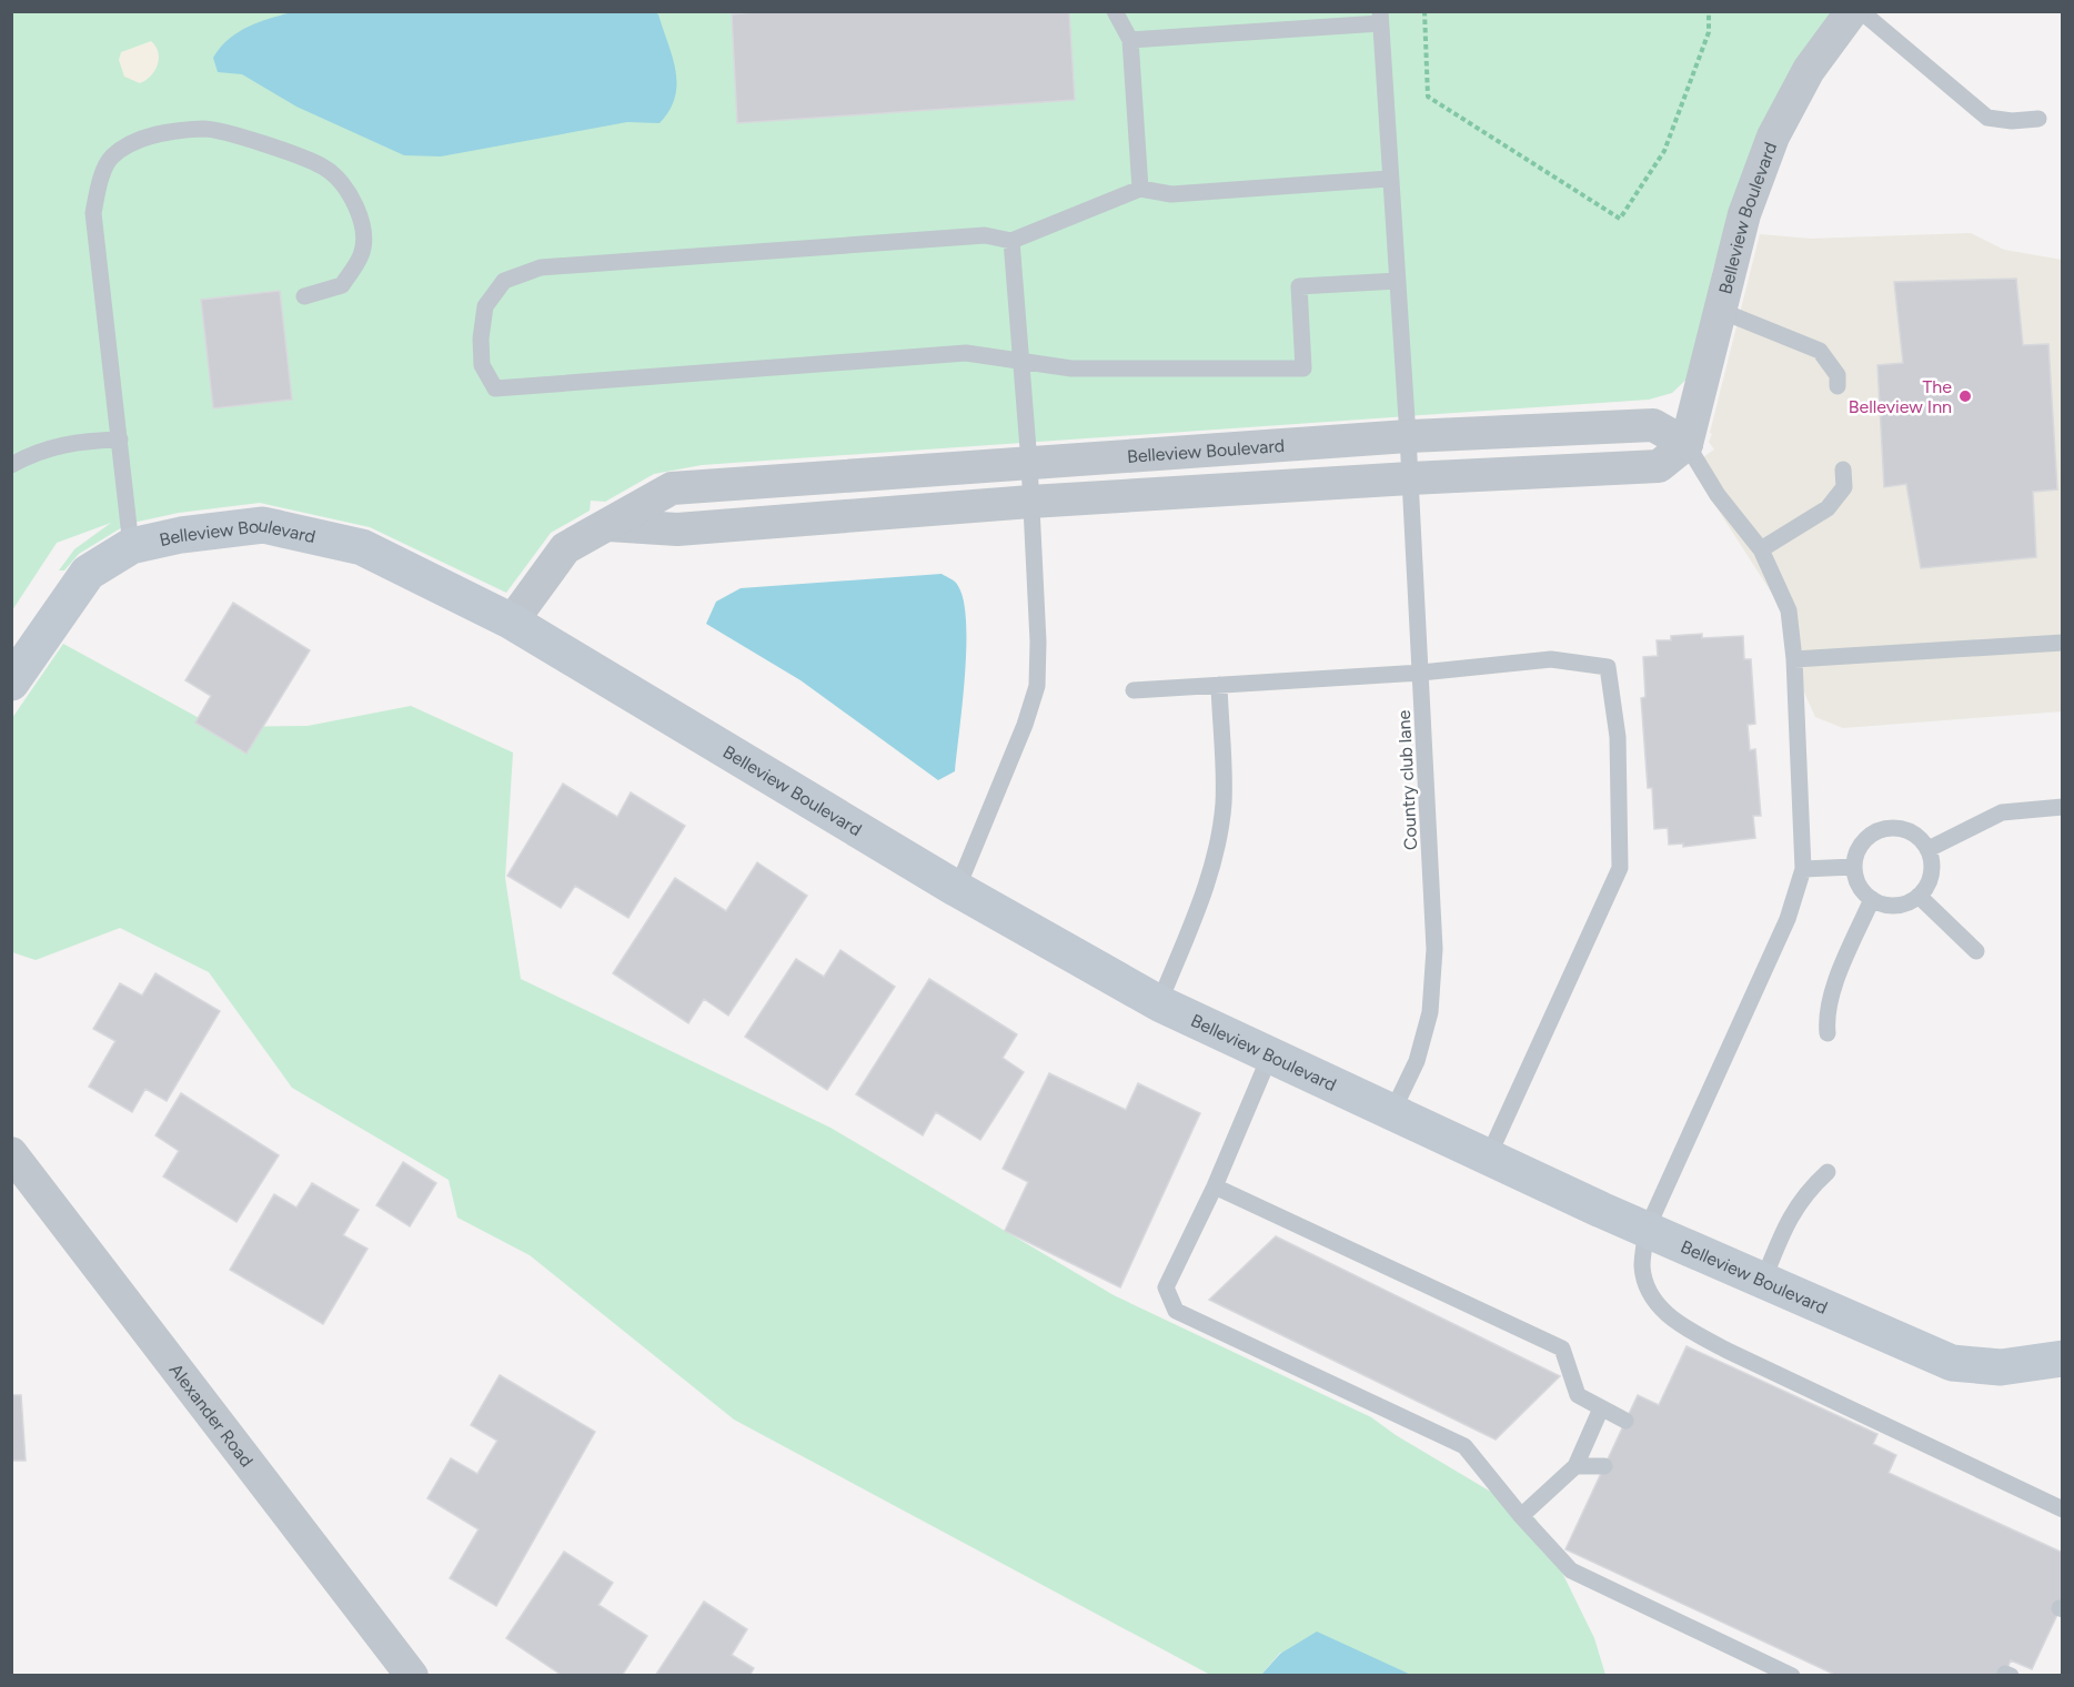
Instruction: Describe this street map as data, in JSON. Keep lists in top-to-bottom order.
{
  "streets": {
    "street": ["Belleview Boulevard", "Alexander Road"],
    "lane": ["Country club lane"]
  },
  "crossings": [
    ["Belleview Boulevard", "Country club lane"]
  ],
  "places": ["The Belleview Inn"]
}
